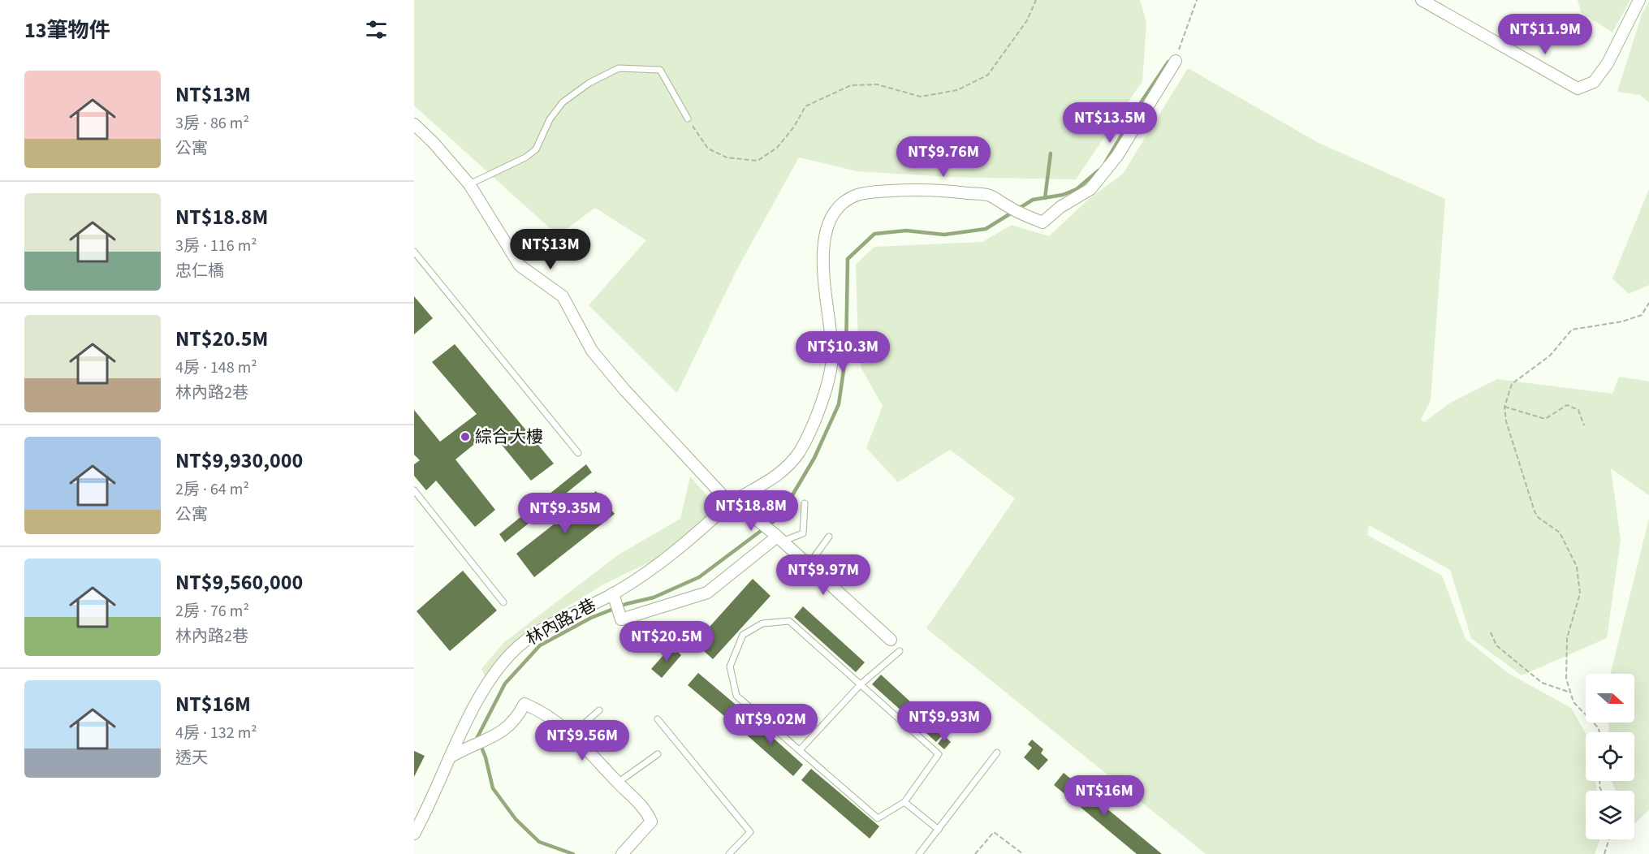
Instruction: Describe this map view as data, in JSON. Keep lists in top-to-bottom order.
{
  "streets": {
    "street": ["林內路2巷"]
  },
  "places": ["綜合大樓"],
  "north": "right",
  "page": {
    "heading": "13筆物件",
    "price": [
      "NT$11.9M",
      "NT$13.5M",
      "NT$9.76M",
      "NT$13M",
      "NT$10.3M",
      "NT$18.8M",
      "NT$9.35M",
      "NT$9.97M",
      "NT$20.5M",
      "NT$9.93M",
      "NT$9.02M",
      "NT$9.56M",
      "NT$16M"
    ],
    "list": [
      {
        "name": "NT$13M",
        "note": "3房 · 86 m² · 公寓"
      },
      {
        "name": "NT$18.8M",
        "note": "3房 · 116 m² · 忠仁橋"
      },
      {
        "name": "NT$20.5M",
        "note": "4房 · 148 m² · 林內路2巷"
      },
      {
        "name": "NT$9,930,000",
        "note": "2房 · 64 m² · 公寓"
      },
      {
        "name": "NT$9,560,000",
        "note": "2房 · 76 m² · 林內路2巷"
      },
      {
        "name": "NT$16M",
        "note": "4房 · 132 m² · 透天"
      }
    ]
  }
}
